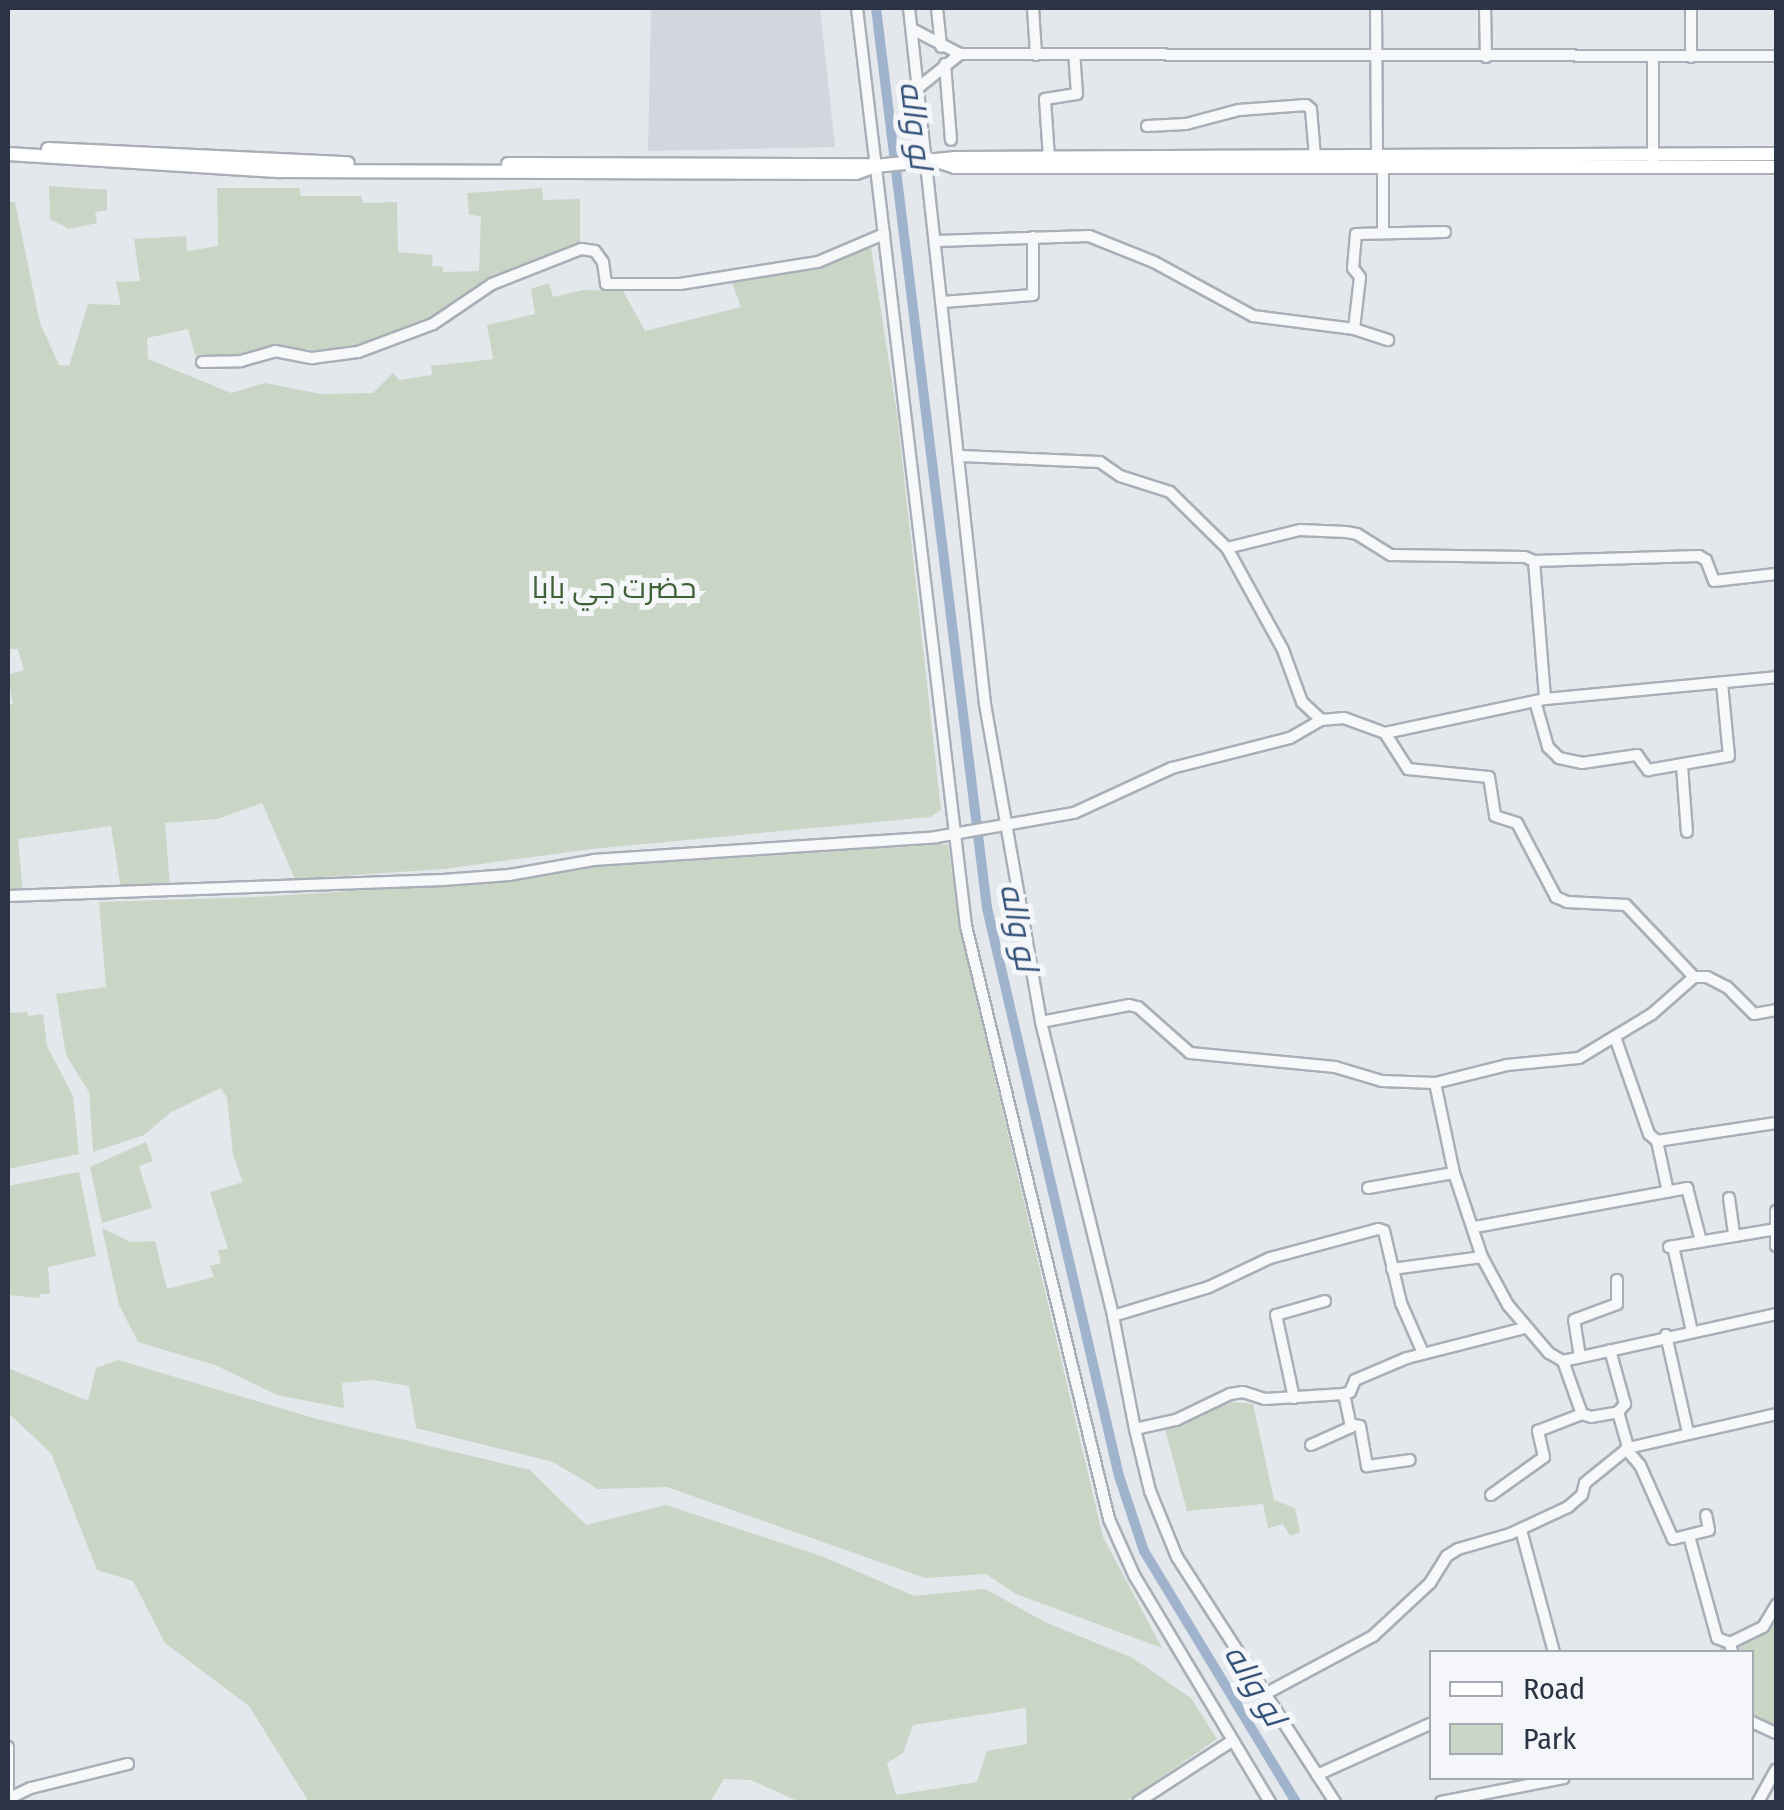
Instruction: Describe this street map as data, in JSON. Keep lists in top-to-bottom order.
{
  "water": ["لو واله"],
  "parks": ["حضرت جي بابا"],
  "legend": ["Road", "Park"]
}
